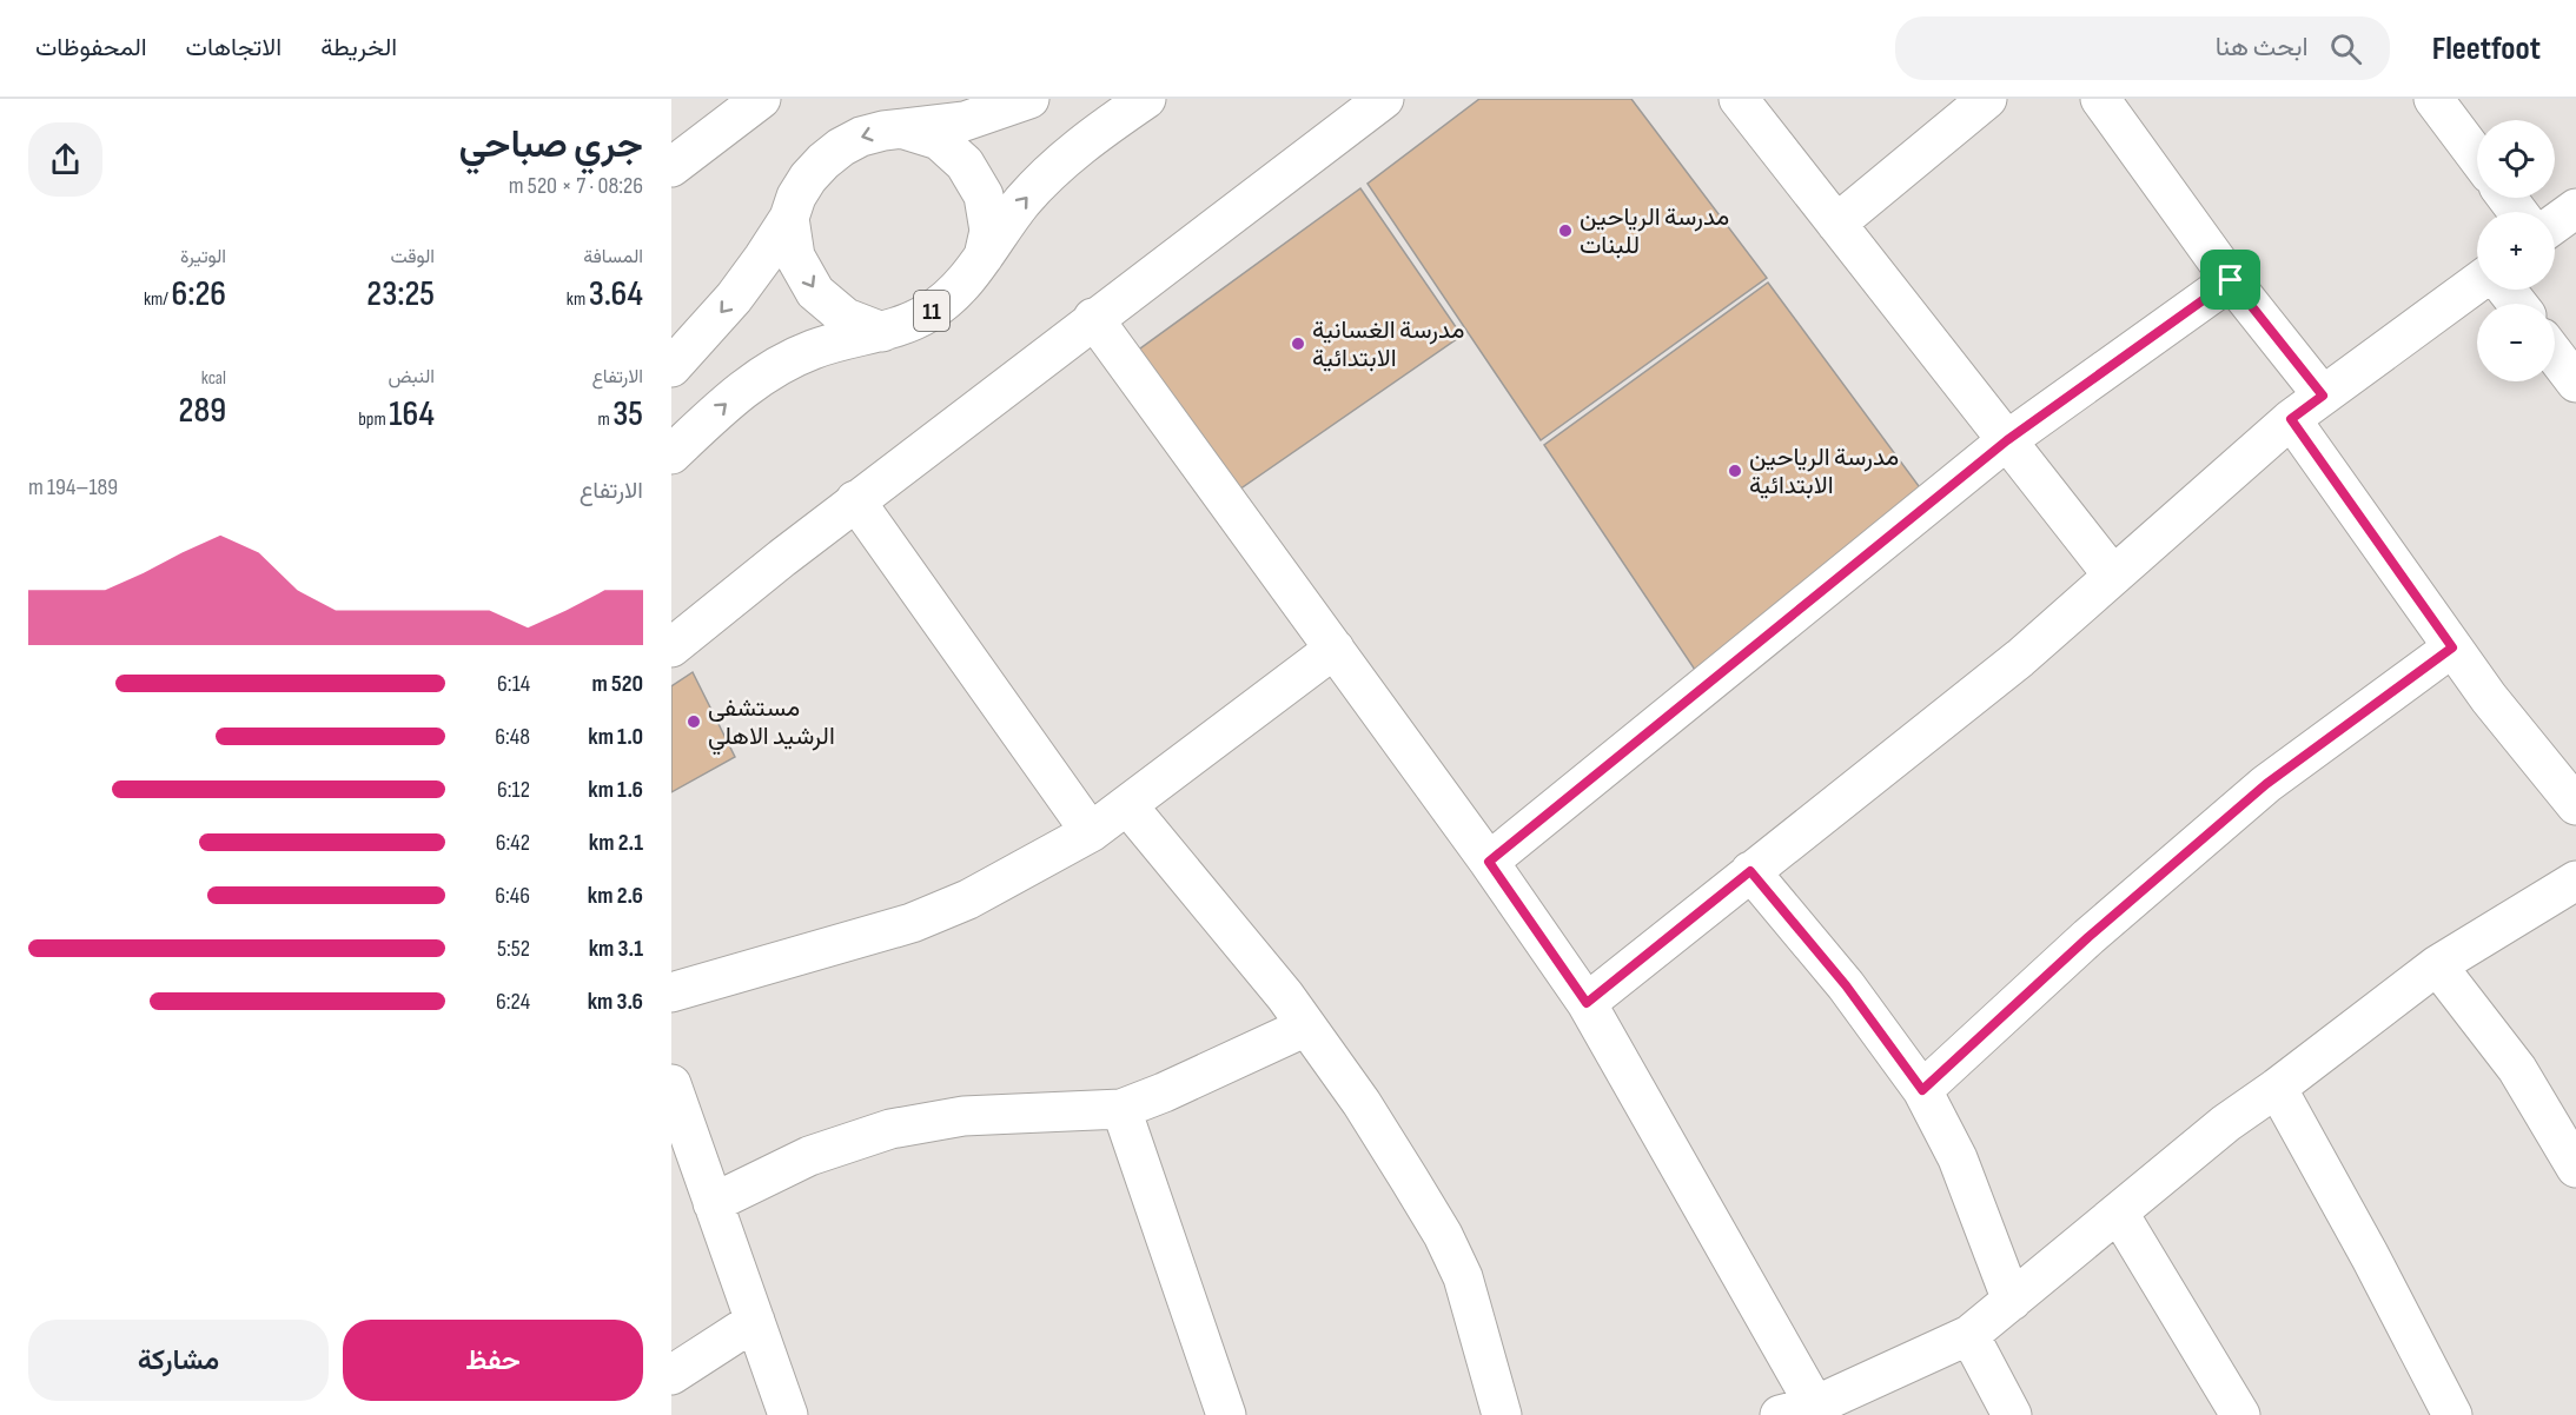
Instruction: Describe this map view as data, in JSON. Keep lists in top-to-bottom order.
{
  "streets": {
    "main road": ["11"]
  },
  "places": [
    "مدرسة الرياحين للبنات",
    "مدرسة الغسانية الابتدائية",
    "مدرسة الرياحين الابتدائية",
    "مستشفى الرشيد الاهلي"
  ],
  "page": {
    "header": "Fleetfoot",
    "search": "ابحث هنا",
    "nav": ["الخريطة", "الاتجاهات", "المحفوظات"],
    "heading": ["جري صباحي", "08:26 · 7 × 520 m"],
    "map_buttons": ["+", "−"],
    "stats": [
      ["المسافة", "3.64 km"],
      ["الوقت", "23:25"],
      ["الوتيرة", "6:26 /km"],
      ["الارتفاع", "35 m"],
      ["النبض", "164 bpm"],
      ["kcal", "289"]
    ],
    "chart": ["الارتفاع", "189–194 m"],
    "list": [
      {
        "name": "520 m",
        "note": "6:14"
      },
      {
        "name": "1.0 km",
        "note": "6:48"
      },
      {
        "name": "1.6 km",
        "note": "6:12"
      },
      {
        "name": "2.1 km",
        "note": "6:42"
      },
      {
        "name": "2.6 km",
        "note": "6:46"
      },
      {
        "name": "3.1 km",
        "note": "5:52"
      },
      {
        "name": "3.6 km",
        "note": "6:24"
      }
    ],
    "buttons": ["حفظ", "مشاركة"]
  }
}
